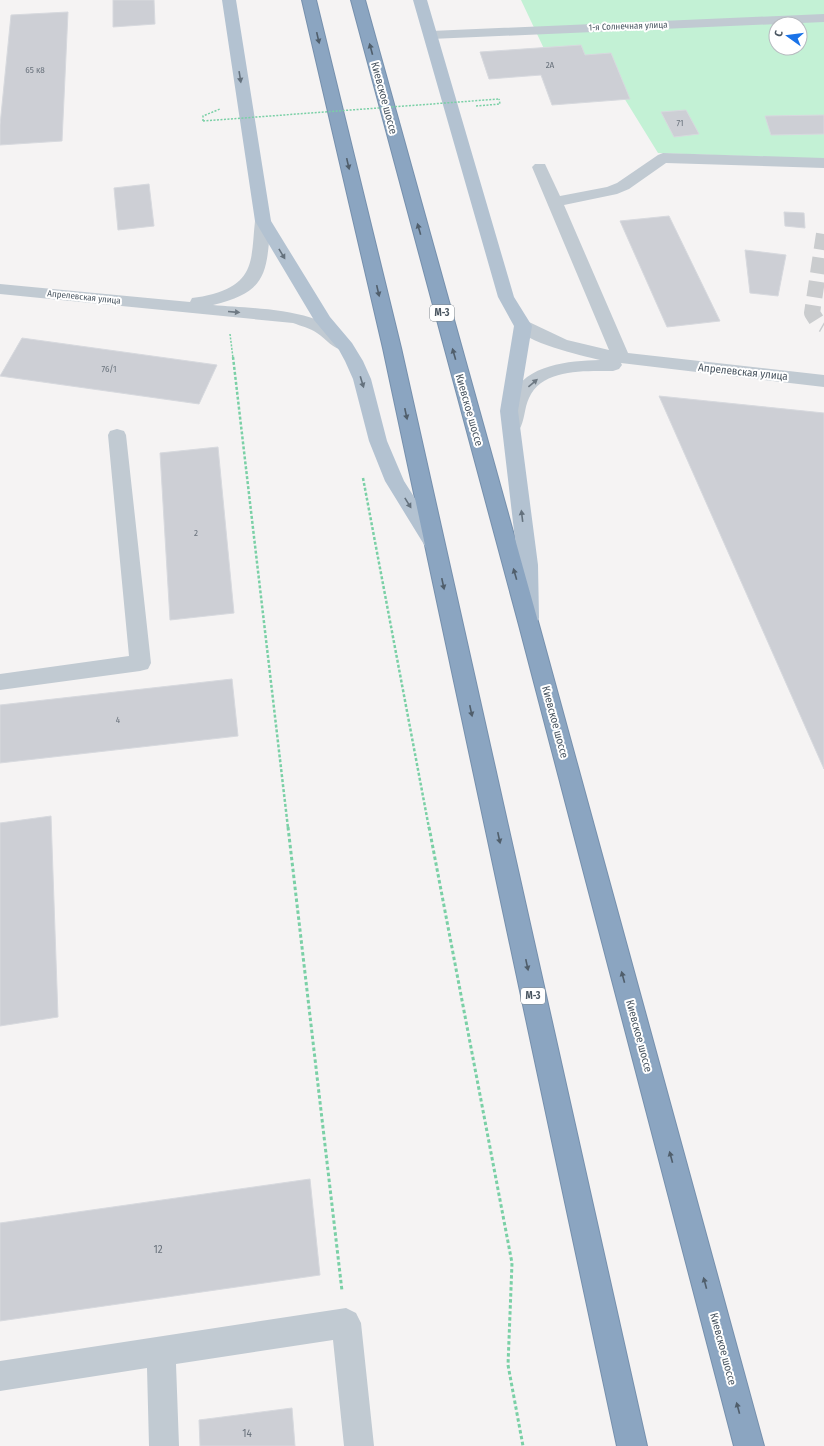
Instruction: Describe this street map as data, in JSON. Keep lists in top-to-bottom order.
{
  "streets": {
    "highway": ["Киевское шоссе", "М-3"],
    "street": ["1-я Солнечная улица", "Апрелевская улица"]
  },
  "house_numbers": [
    "2А",
    "65 к8",
    "71",
    "76/1",
    "2",
    "4",
    "12",
    "14"
  ],
  "north": "left"
}
